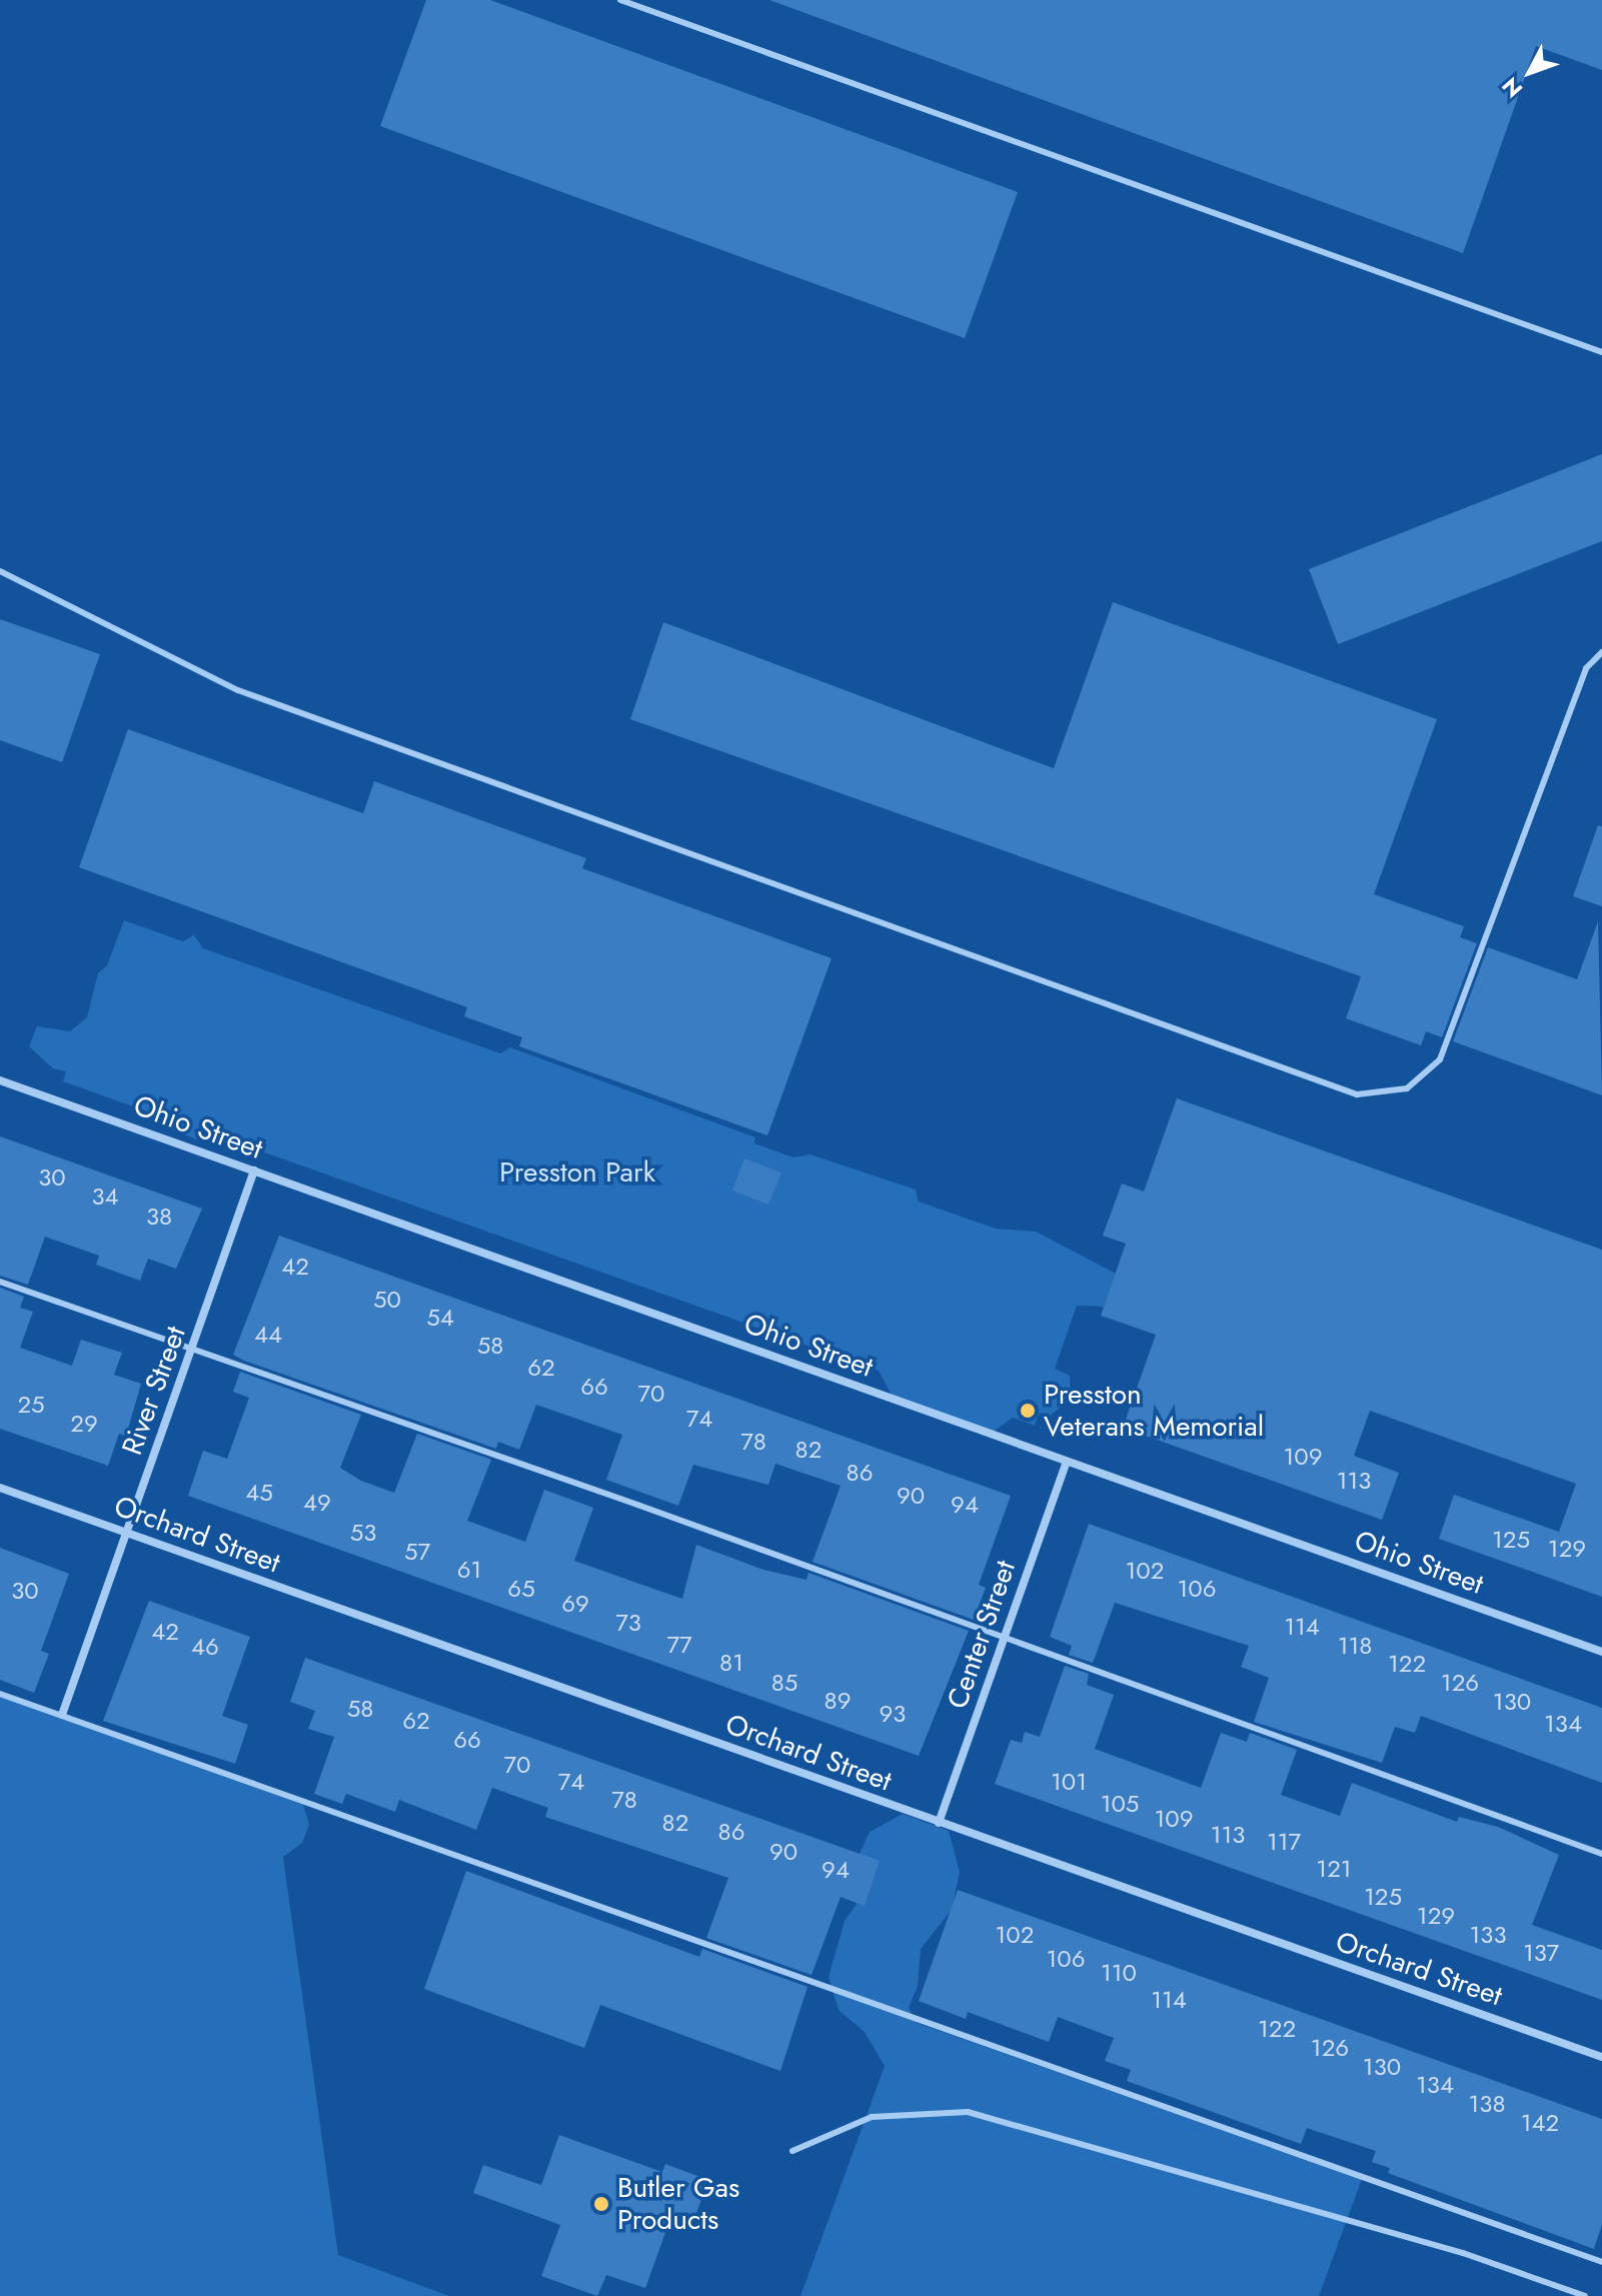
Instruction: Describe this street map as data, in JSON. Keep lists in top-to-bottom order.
{
  "streets": {
    "street": [
      "Ohio Street",
      "River Street",
      "Orchard Street",
      "Center Street"
    ]
  },
  "crossings": [
    ["Ohio Street", "River Street"],
    ["Ohio Street", "Center Street"],
    ["River Street", "Orchard Street"],
    ["Orchard Street", "Center Street"]
  ],
  "parks": ["Presston Park"],
  "places": ["Presston Veterans Memorial", "Butler Gas Products"],
  "house_numbers": [
    "30",
    "34",
    "38",
    "42",
    "50",
    "54",
    "44",
    "58",
    "62",
    "66",
    "70",
    "25",
    "74",
    "29",
    "78",
    "82",
    "109",
    "86",
    "113",
    "45",
    "90",
    "49",
    "94",
    "53",
    "125",
    "129",
    "57",
    "61",
    "102",
    "65",
    "106",
    "30",
    "69",
    "73",
    "114",
    "42",
    "77",
    "118",
    "46",
    "81",
    "122",
    "85",
    "126",
    "89",
    "130",
    "58",
    "93",
    "62",
    "134",
    "66",
    "70",
    "74",
    "101",
    "78",
    "105",
    "109",
    "82",
    "86",
    "113",
    "117",
    "90",
    "121",
    "94",
    "125",
    "129",
    "102",
    "133",
    "137",
    "106",
    "110",
    "114",
    "122",
    "126",
    "130",
    "134",
    "138",
    "142"
  ],
  "north": "bottom left"
}
